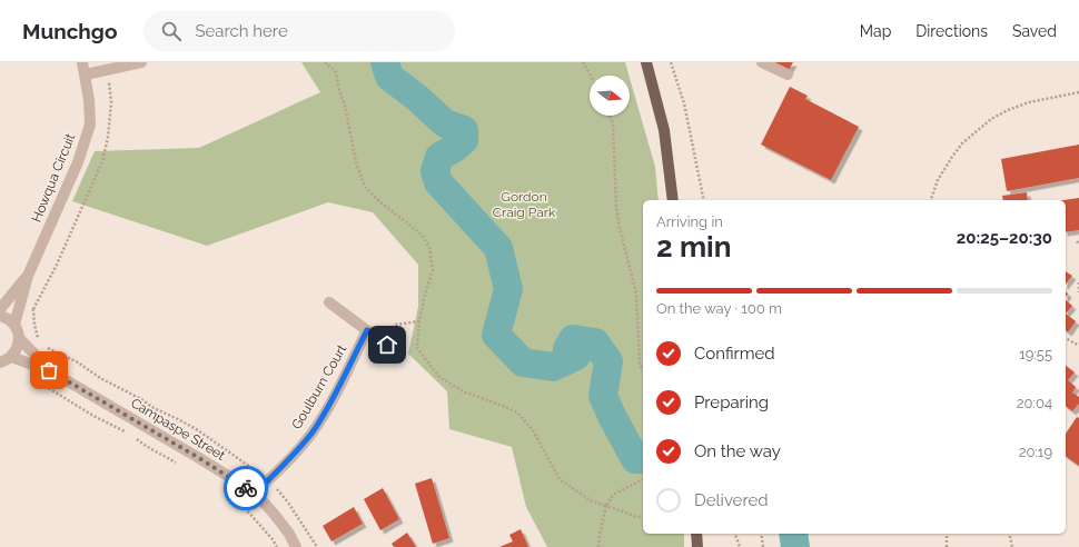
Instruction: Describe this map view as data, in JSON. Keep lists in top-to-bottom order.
{
  "streets": {
    "street": ["Howqua Circuit", "Goulburn Court", "Campaspe Street"]
  },
  "crossings": [
    ["Goulburn Court", "Campaspe Street"]
  ],
  "parks": ["Gordon Craig Park"],
  "north": "right",
  "page": {
    "header": "Munchgo",
    "search": "Search here",
    "nav": ["Map", "Directions", "Saved"],
    "heading": ["2 min", "Arriving in", "20:25–20:30"],
    "bar": "On the way · 100 m",
    "list": [
      ["Confirmed", "19:55"],
      ["Preparing", "20:04"],
      ["On the way", "20:19"],
      "Delivered"
    ]
  }
}
